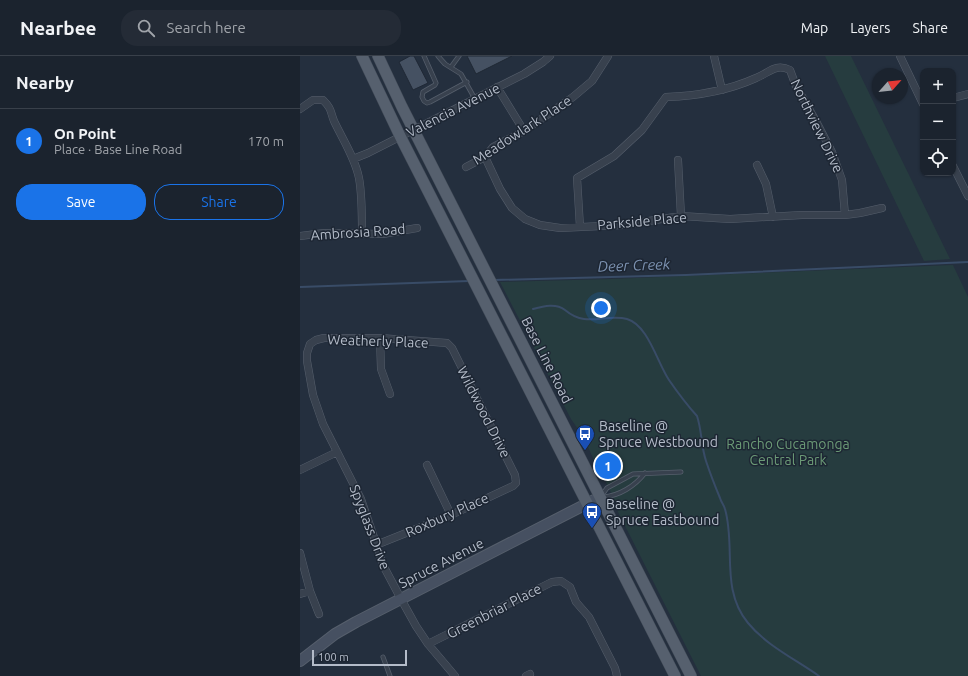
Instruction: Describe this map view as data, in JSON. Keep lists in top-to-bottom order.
{
  "streets": {
    "main road": ["Base Line Road"],
    "street": [
      "Valencia Avenue",
      "Northview Drive",
      "Meadowlark Place",
      "Parkside Place",
      "Ambrosia Road",
      "Weatherly Place",
      "Wildwood Drive",
      "Roxbury Place",
      "Spyglass Drive",
      "Spruce Avenue",
      "Greenbriar Place"
    ]
  },
  "crossings": [
    ["Valencia Avenue", "Base Line Road"],
    ["Northview Drive", "Parkside Place"],
    ["Meadowlark Place", "Parkside Place"],
    ["Weatherly Place", "Wildwood Drive"],
    ["Weatherly Place", "Spyglass Drive"],
    ["Base Line Road", "Spruce Avenue"],
    ["Wildwood Drive", "Roxbury Place"],
    ["Roxbury Place", "Spyglass Drive"],
    ["Spyglass Drive", "Spruce Avenue"],
    ["Spyglass Drive", "Greenbriar Place"]
  ],
  "water": ["Deer Creek"],
  "parks": ["Rancho Cucamonga Central Park"],
  "places": {
    "bus stop": ["Baseline @ Spruce Westbound", "Baseline @ Spruce Eastbound"]
  },
  "scale_bar": "100 m",
  "north": "top right",
  "page": {
    "header": "Nearbee",
    "search": "Search here",
    "nav": ["Map", "Layers", "Share"],
    "heading": "Nearby",
    "map_buttons": ["+", "−"],
    "list": [
      {
        "mark": "1",
        "name": "On Point",
        "note": "Place · Base Line Road",
        "value": "170 m"
      }
    ],
    "buttons": ["Save", "Share"],
    "pins": "1",
    "scale": "100 m"
  }
}
